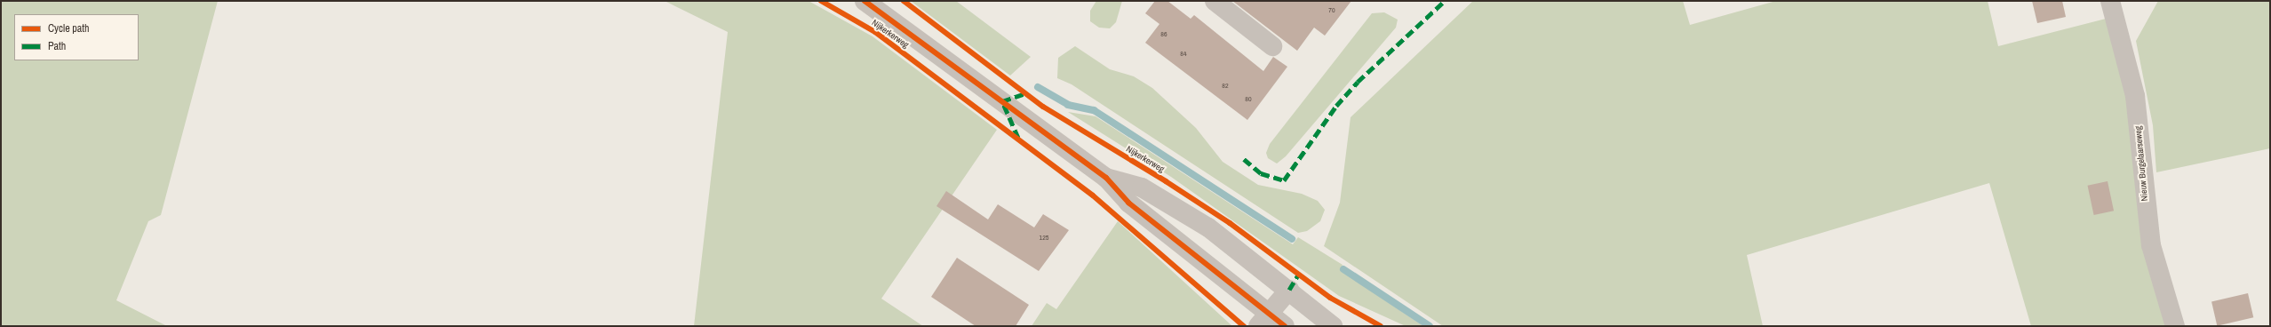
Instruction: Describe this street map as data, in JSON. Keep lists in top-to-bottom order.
{
  "streets": {
    "street": ["Nijkerkerweg", "Nieuw Burgelaarseweg"]
  },
  "house_numbers": [
    "70",
    "86",
    "84",
    "82",
    "80",
    "125"
  ],
  "legend": ["Cycle path", "Path"]
}
